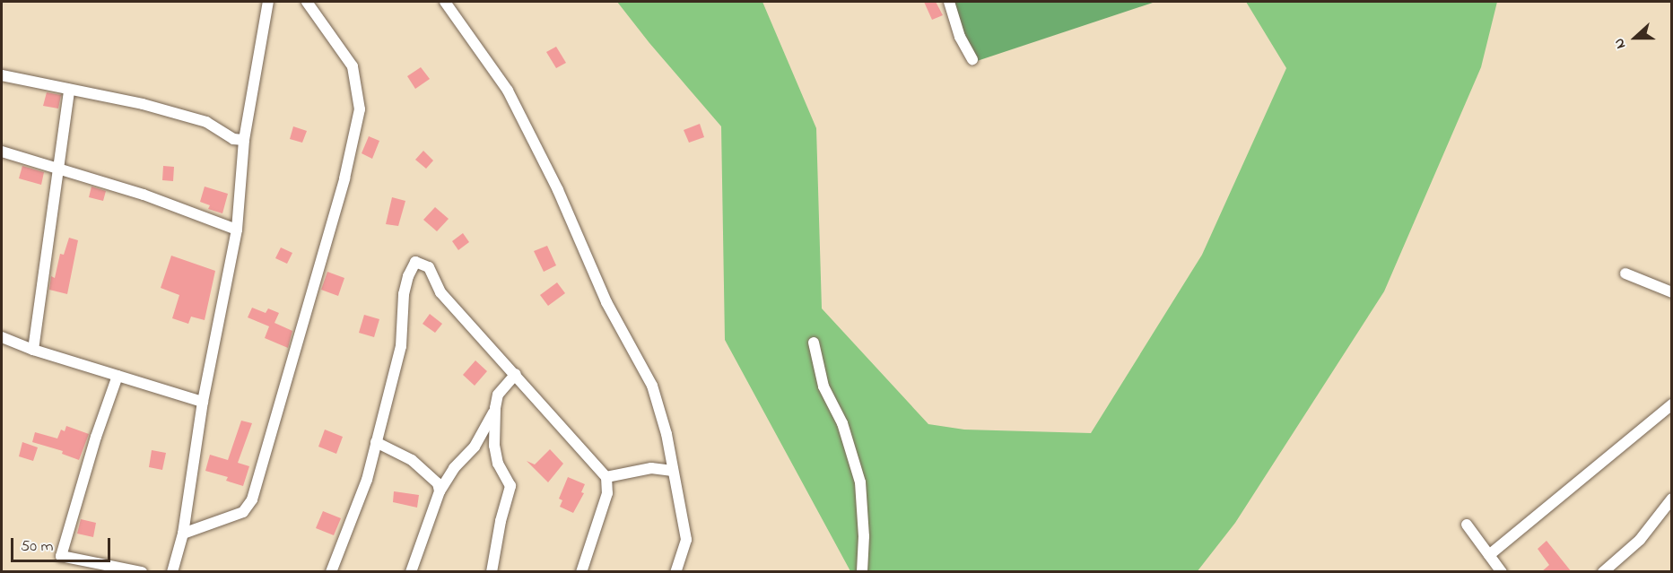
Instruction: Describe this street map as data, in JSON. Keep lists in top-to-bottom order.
{
  "scale_bar": "50 m",
  "north": "left"
}
